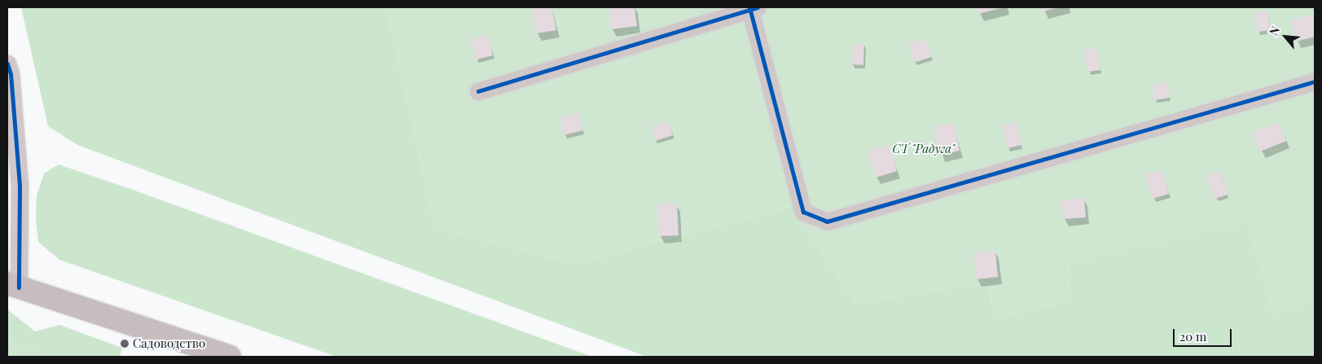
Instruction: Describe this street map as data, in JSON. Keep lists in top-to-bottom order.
{
  "parks": ["СТ \"Радуга\""],
  "places": ["Садоводство"],
  "scale_bar": "20 m",
  "north": "top left"
}
